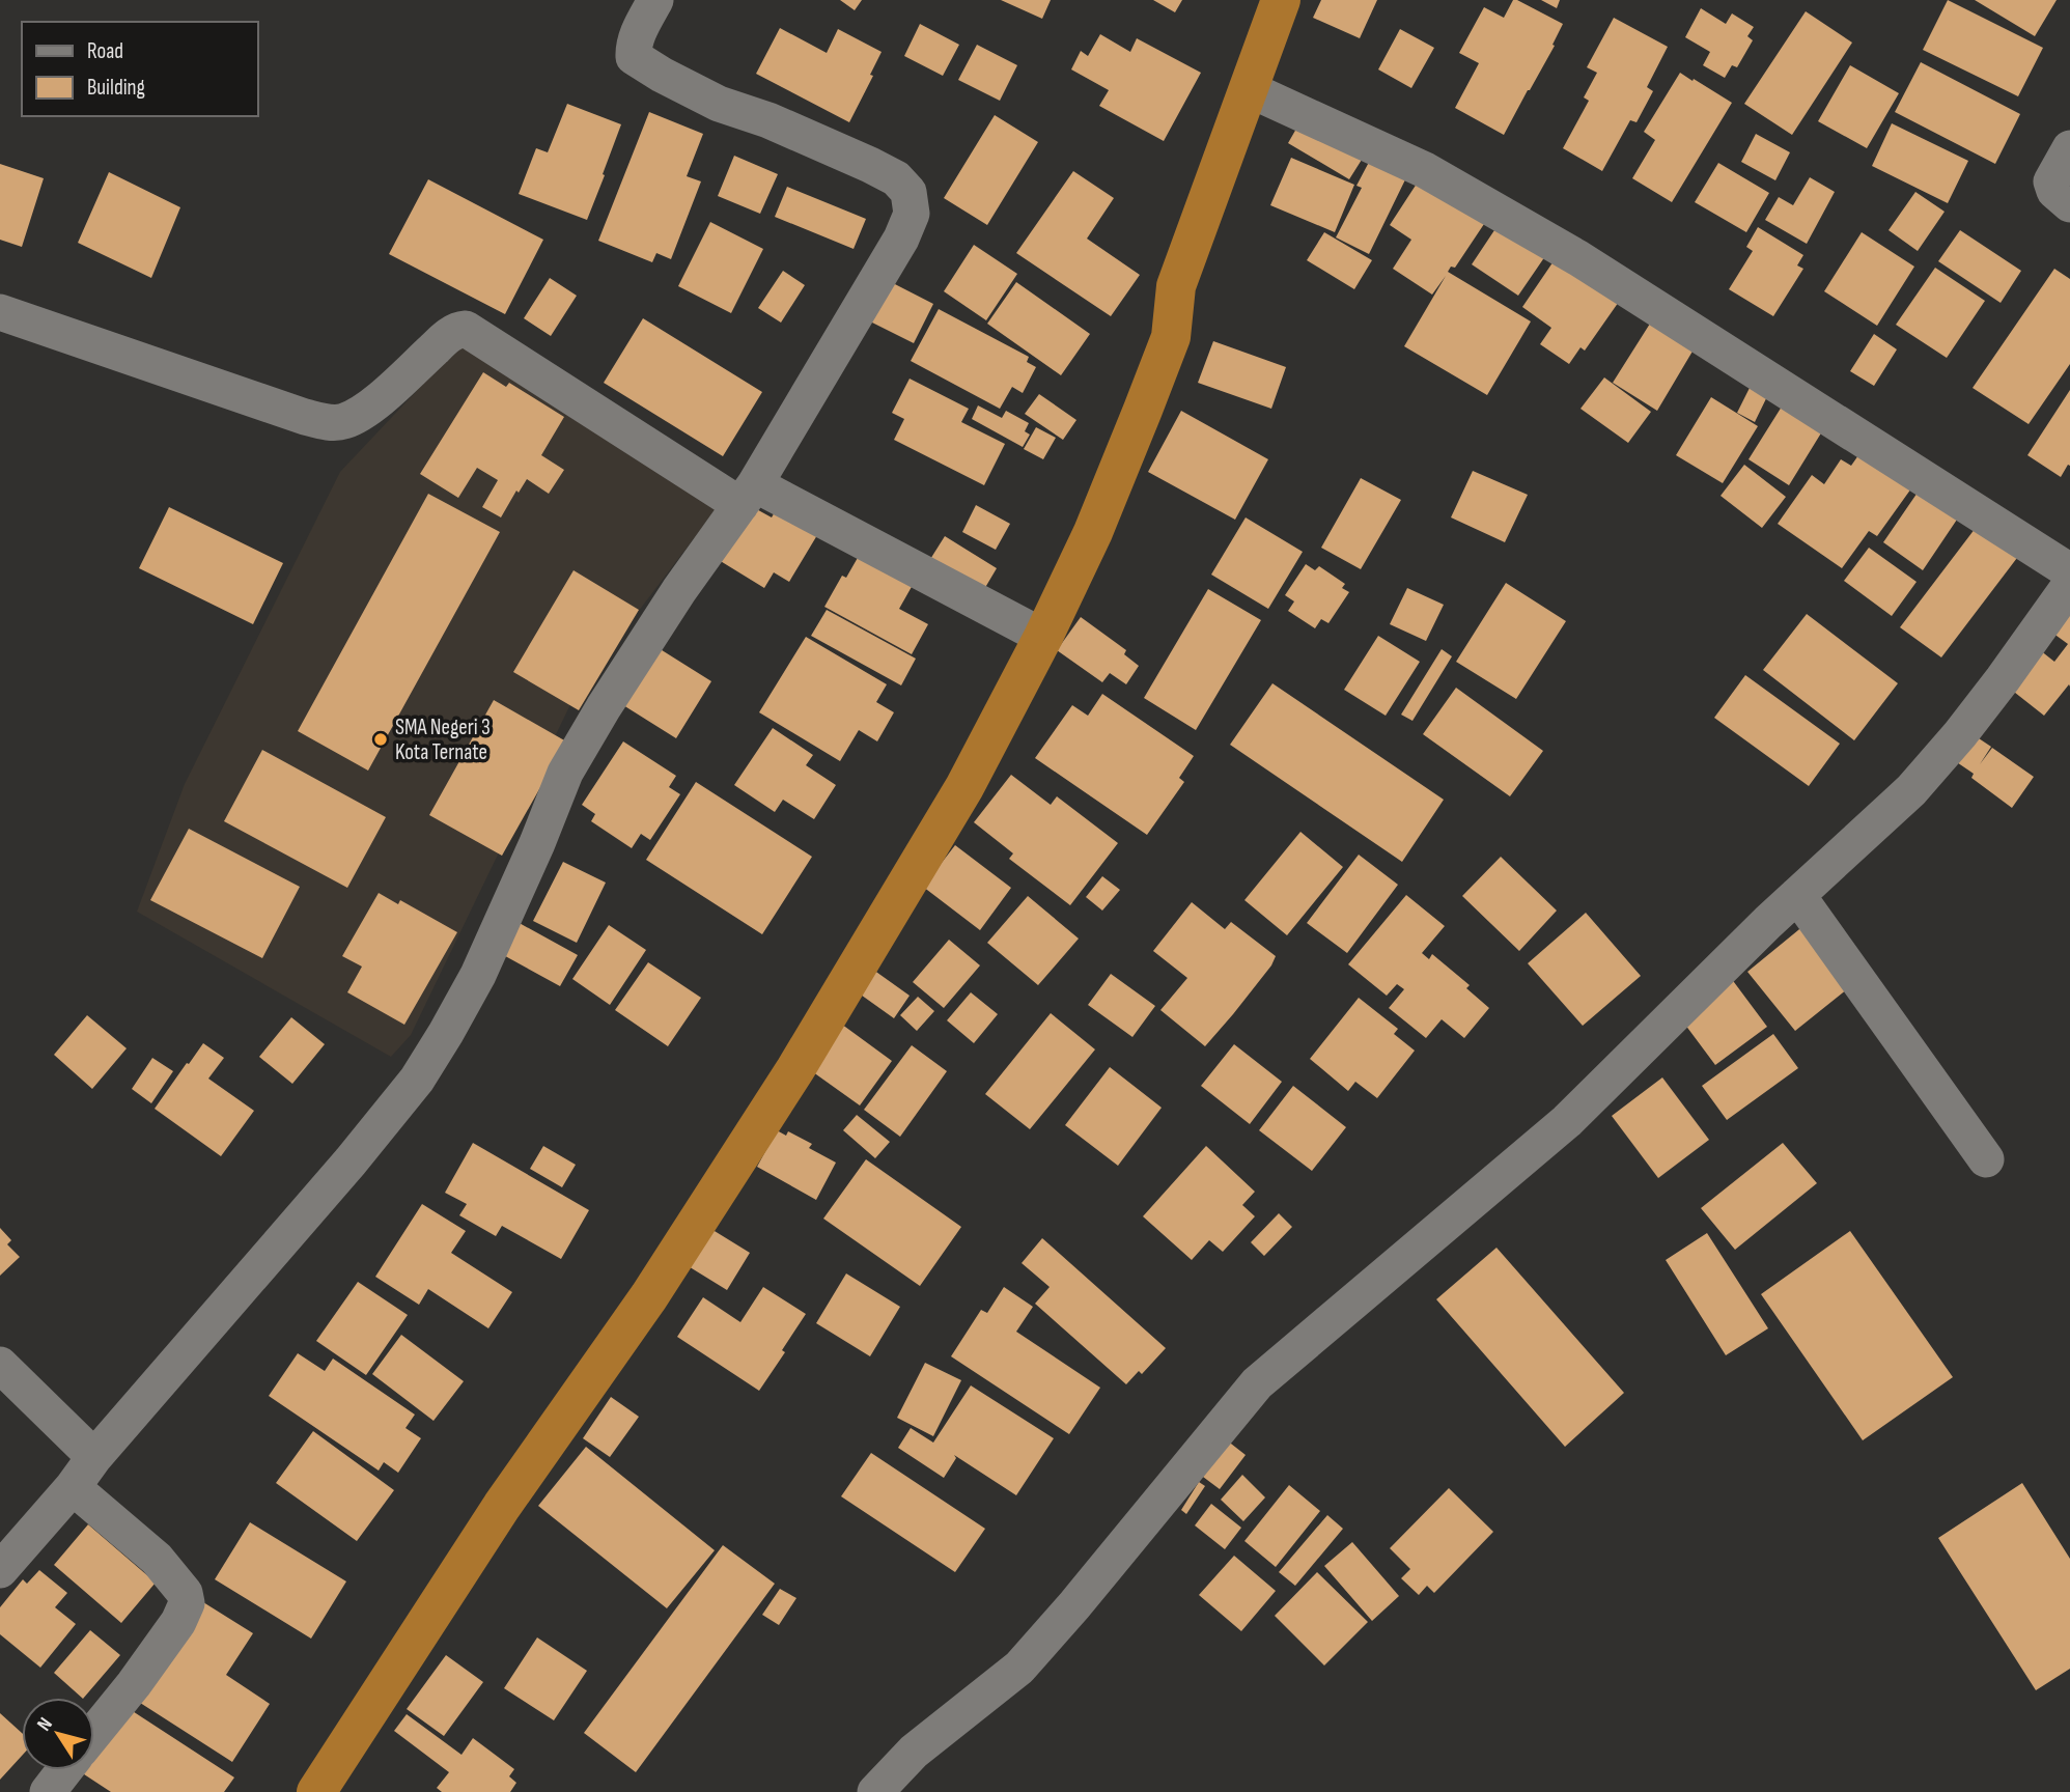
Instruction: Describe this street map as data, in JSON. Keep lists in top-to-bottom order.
{
  "places": ["SMA Negeri 3 Kota Ternate"],
  "legend": ["Road", "Building"],
  "north": "top left"
}
